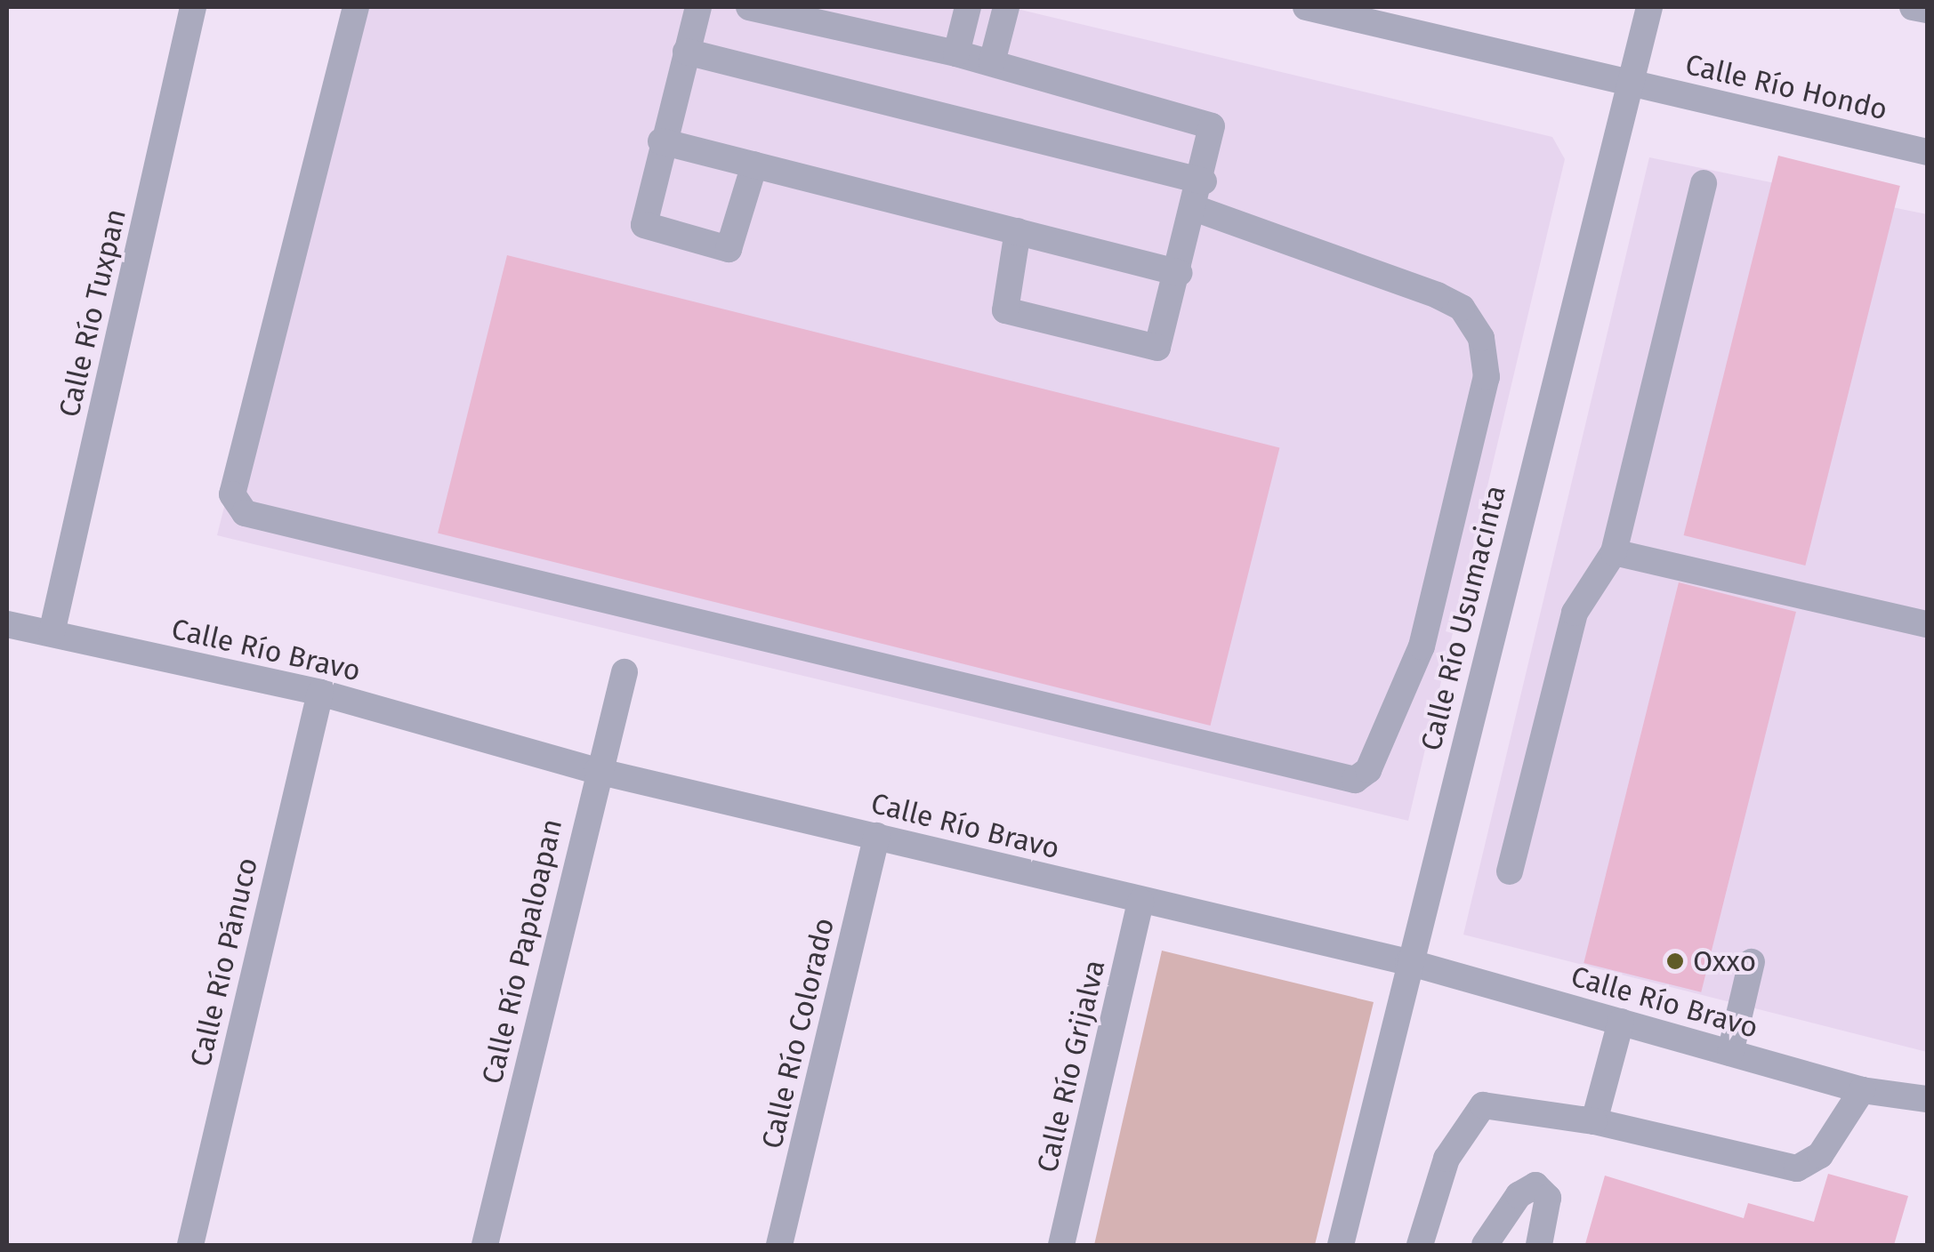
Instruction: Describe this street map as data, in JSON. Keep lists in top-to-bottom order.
{
  "streets": {
    "street": [
      "Calle Río Hondo",
      "Calle Río Tuxpan",
      "Calle Río Usumacinta",
      "Calle Río Bravo",
      "Calle Río Papaloapan",
      "Calle Río Pánuco",
      "Calle Río Colorado",
      "Calle Río Grijalva"
    ]
  },
  "crossings": [
    ["Calle Río Hondo", "Calle Río Usumacinta"],
    ["Calle Río Tuxpan", "Calle Río Bravo"],
    ["Calle Río Usumacinta", "Calle Río Bravo"],
    ["Calle Río Bravo", "Calle Río Papaloapan"],
    ["Calle Río Bravo", "Calle Río Pánuco"],
    ["Calle Río Bravo", "Calle Río Colorado"],
    ["Calle Río Bravo", "Calle Río Grijalva"]
  ],
  "places": ["Oxxo"]
}
